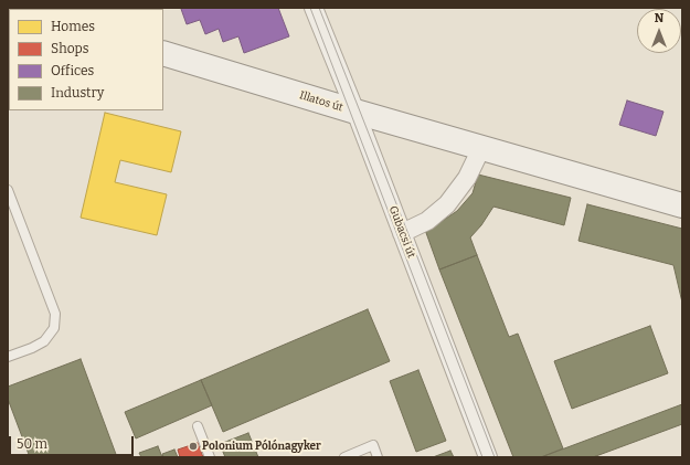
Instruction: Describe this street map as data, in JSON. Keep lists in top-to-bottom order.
{
  "streets": {
    "street": ["Illatos út", "Gubacsi út"]
  },
  "crossings": [
    ["Illatos út", "Gubacsi út"]
  ],
  "places": ["Polonium Pólónagyker"],
  "legend": [
    "Homes",
    "Shops",
    "Offices",
    "Industry"
  ],
  "scale_bar": "50 m",
  "north": "top"
}
